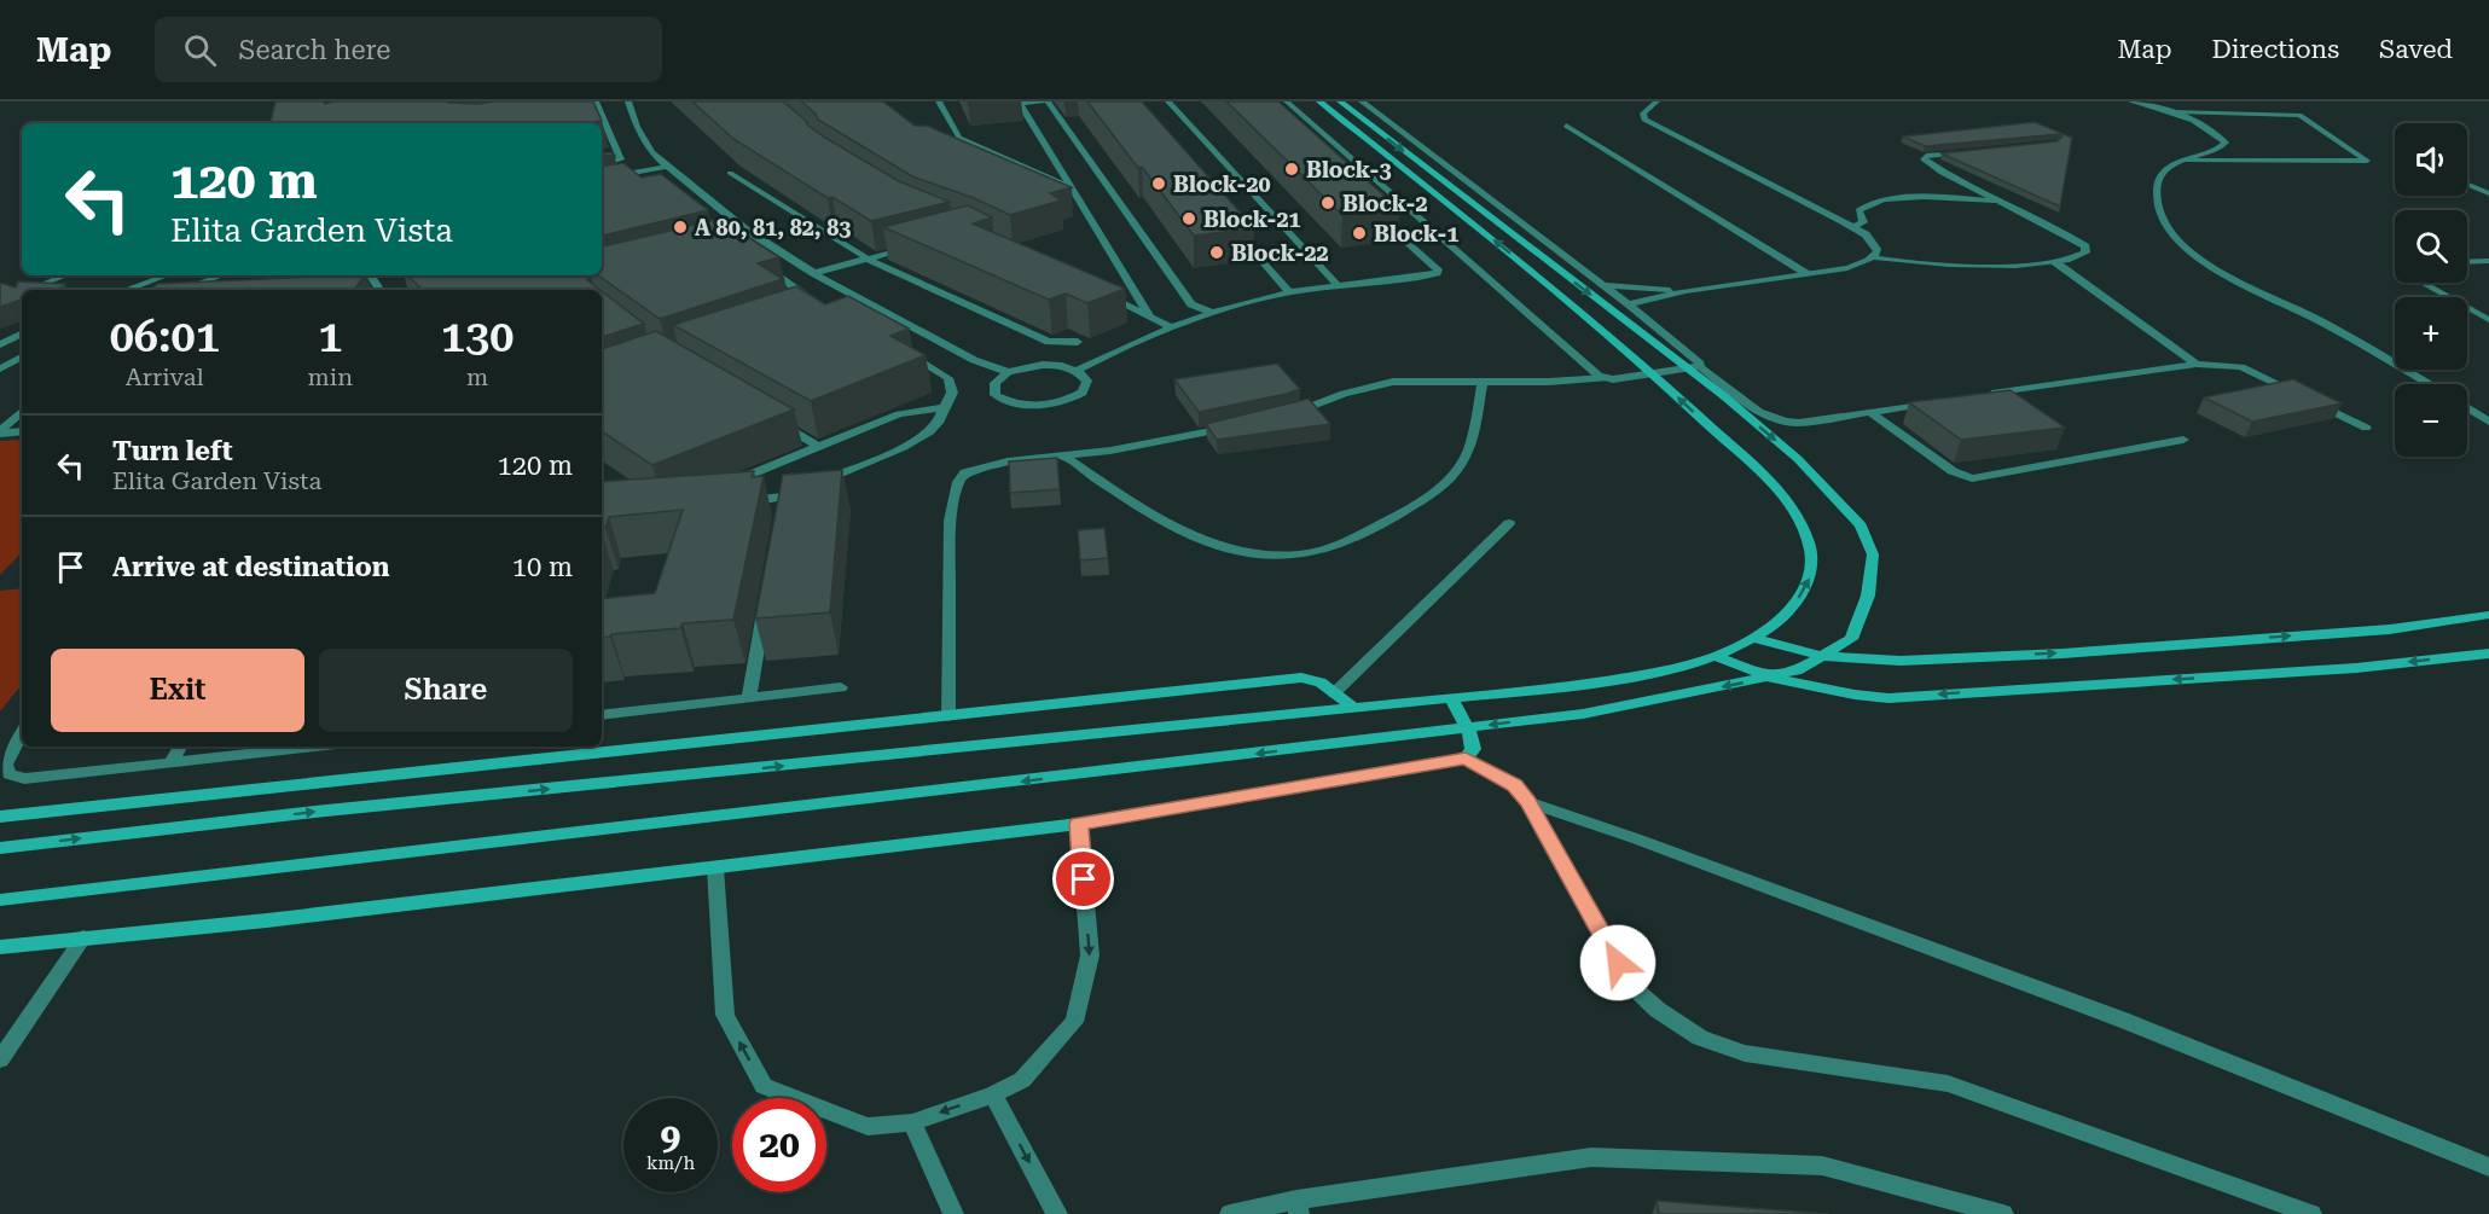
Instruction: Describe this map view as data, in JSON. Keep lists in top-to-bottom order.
{
  "places": [
    "Block-3",
    "Block-20",
    "Block-2",
    "Block-21",
    "A 80, 81, 82, 83",
    "Block-1",
    "Block-22"
  ],
  "page": {
    "header": "Map",
    "search": "Search here",
    "nav": ["Map", "Directions", "Saved"],
    "map_buttons": ["+", "−"],
    "turn": ["120 m", "Elita Garden Vista"],
    "eta": [
      "06:01",
      "Arrival",
      "1",
      "min",
      "130",
      "m"
    ],
    "list": [
      {
        "name": "Turn left",
        "note": "Elita Garden Vista",
        "value": "120 m"
      },
      {
        "name": "Arrive at destination",
        "value": "10 m"
      }
    ],
    "buttons": ["Exit", "Share"],
    "speed": "9 km/h",
    "limit": "20"
  }
}
